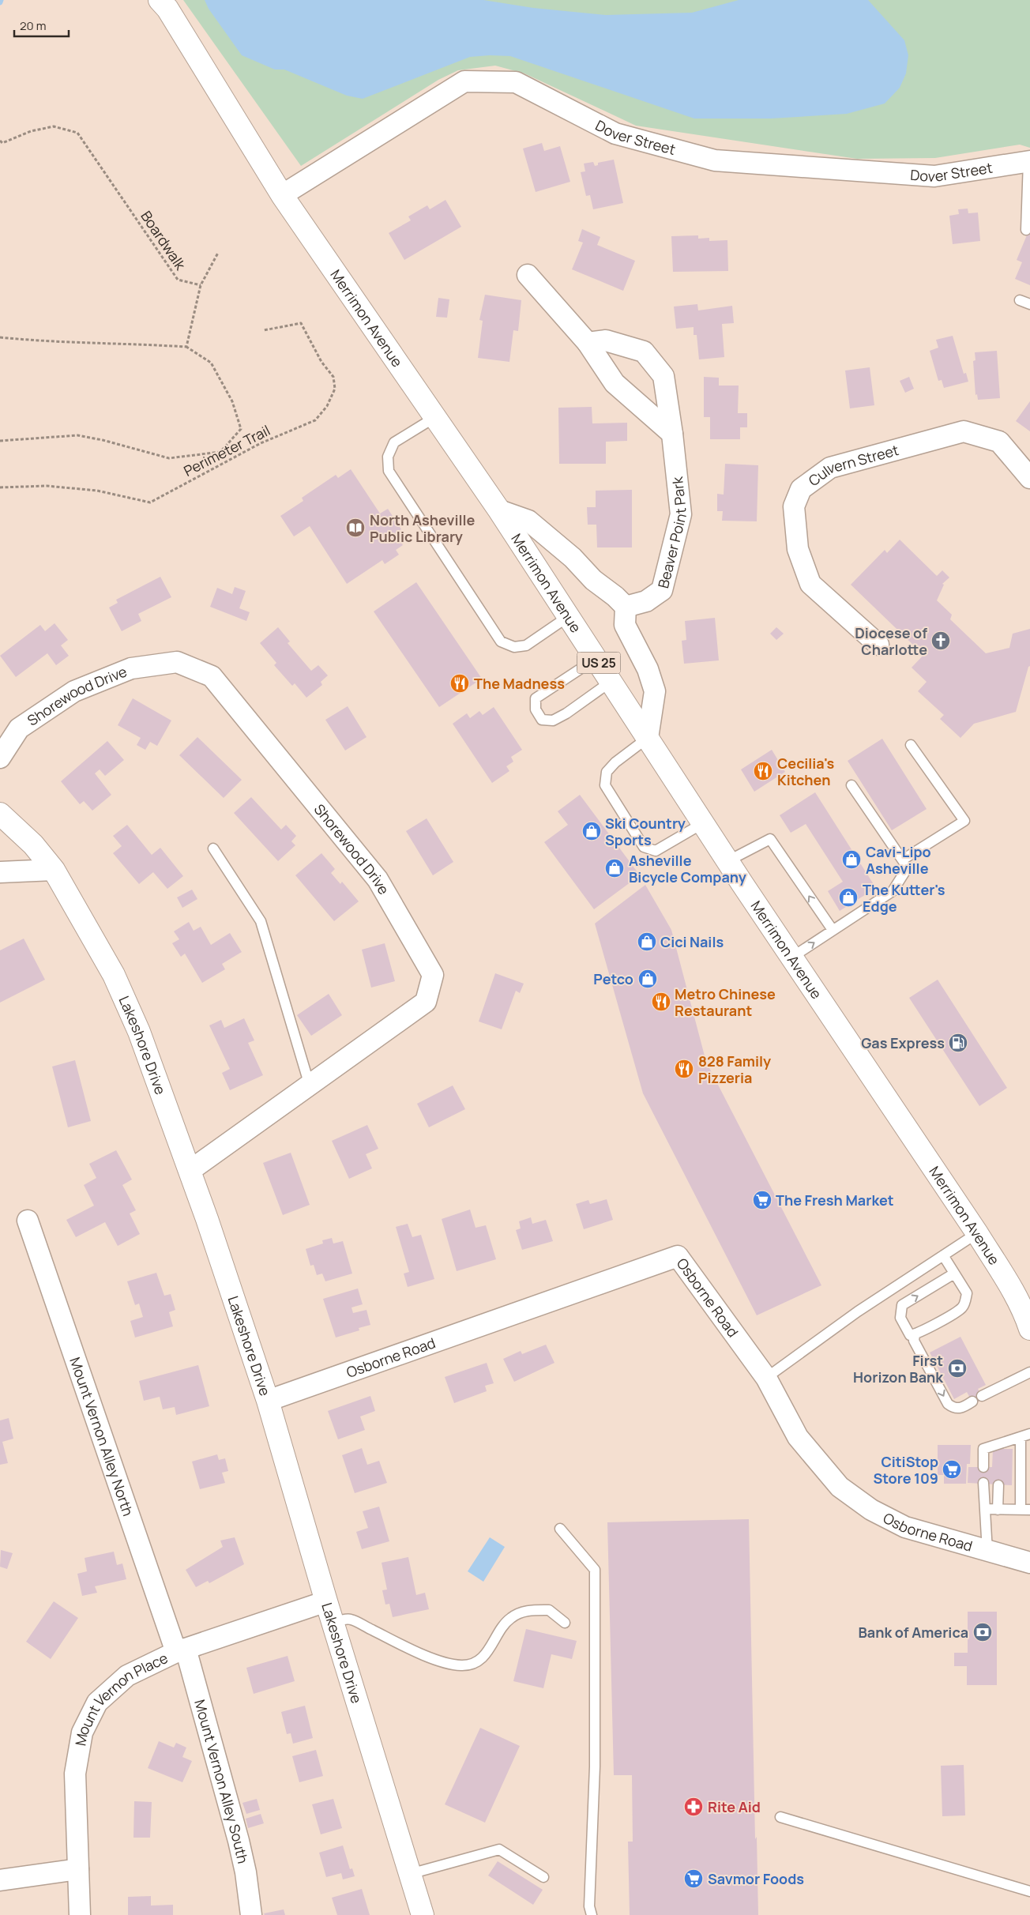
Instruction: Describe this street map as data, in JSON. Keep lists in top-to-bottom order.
{
  "streets": {
    "main road": ["Merrimon Avenue", "US 25", "Lakeshore Drive"],
    "street": [
      "Dover Street",
      "Culvern Street",
      "Beaver Point Park",
      "Shorewood Drive",
      "Osborne Road",
      "Mount Vernon Alley North",
      "Mount Vernon Place",
      "Mount Vernon Alley South"
    ],
    "path": ["Boardwalk", "Perimeter Trail"]
  },
  "crossings": [
    ["Dover Street", "Merrimon Avenue"],
    ["Shorewood Drive", "Lakeshore Drive"],
    ["Lakeshore Drive", "Osborne Road"],
    ["Lakeshore Drive", "Mount Vernon Place"],
    ["Mount Vernon Alley North", "Mount Vernon Place"],
    ["Mount Vernon Alley North", "Mount Vernon Alley South"],
    ["Mount Vernon Place", "Mount Vernon Alley South"]
  ],
  "places": {
    "library": ["North Asheville Public Library"],
    "church": ["Diocese of Charlotte"],
    "restaurant": [
      "The Madness",
      "Cecilia's Kitchen",
      "Metro Chinese Restaurant",
      "828 Family Pizzeria"
    ],
    "shop": [
      "Ski Country Sports",
      "Cavi-Lipo Asheville",
      "Asheville Bicycle Company",
      "The Kutter's Edge",
      "Cici Nails",
      "Petco"
    ],
    "fuel station": ["Gas Express"],
    "supermarket": ["The Fresh Market", "CitiStop Store 109", "Savmor Foods"],
    "bank": ["First Horizon Bank", "Bank of America"],
    "pharmacy": ["Rite Aid"]
  },
  "scale_bar": "20 m"
}
